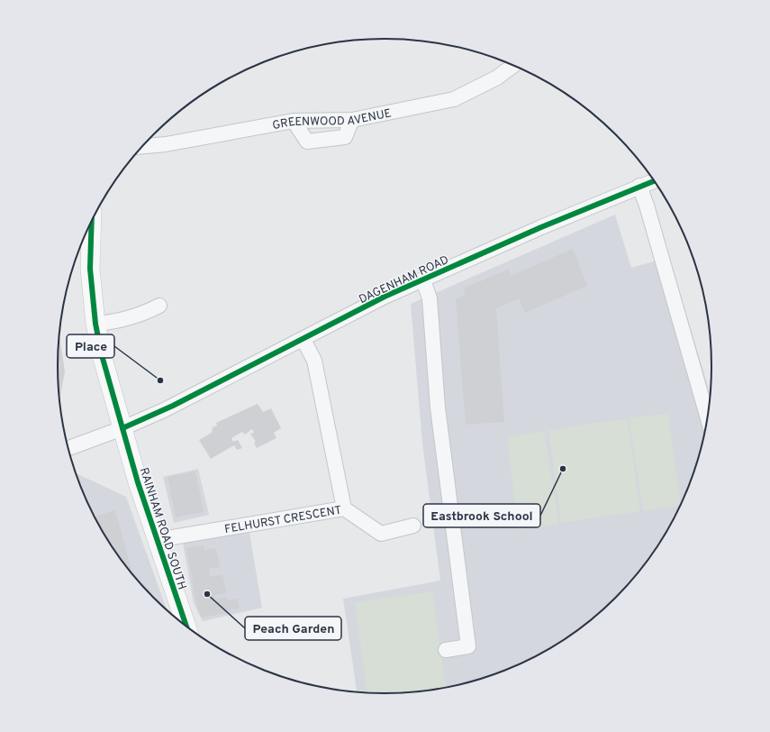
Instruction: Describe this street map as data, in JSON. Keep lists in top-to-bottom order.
{
  "streets": {
    "main road": ["RAINHAM ROAD SOUTH"],
    "street": ["GREENWOOD AVENUE", "DAGENHAM ROAD", "FELHURST CRESCENT"]
  },
  "crossings": [
    ["DAGENHAM ROAD", "FELHURST CRESCENT"],
    ["DAGENHAM ROAD", "RAINHAM ROAD SOUTH"],
    ["FELHURST CRESCENT", "RAINHAM ROAD SOUTH"]
  ],
  "places": ["Place", "Eastbrook School", "Peach Garden"]
}
